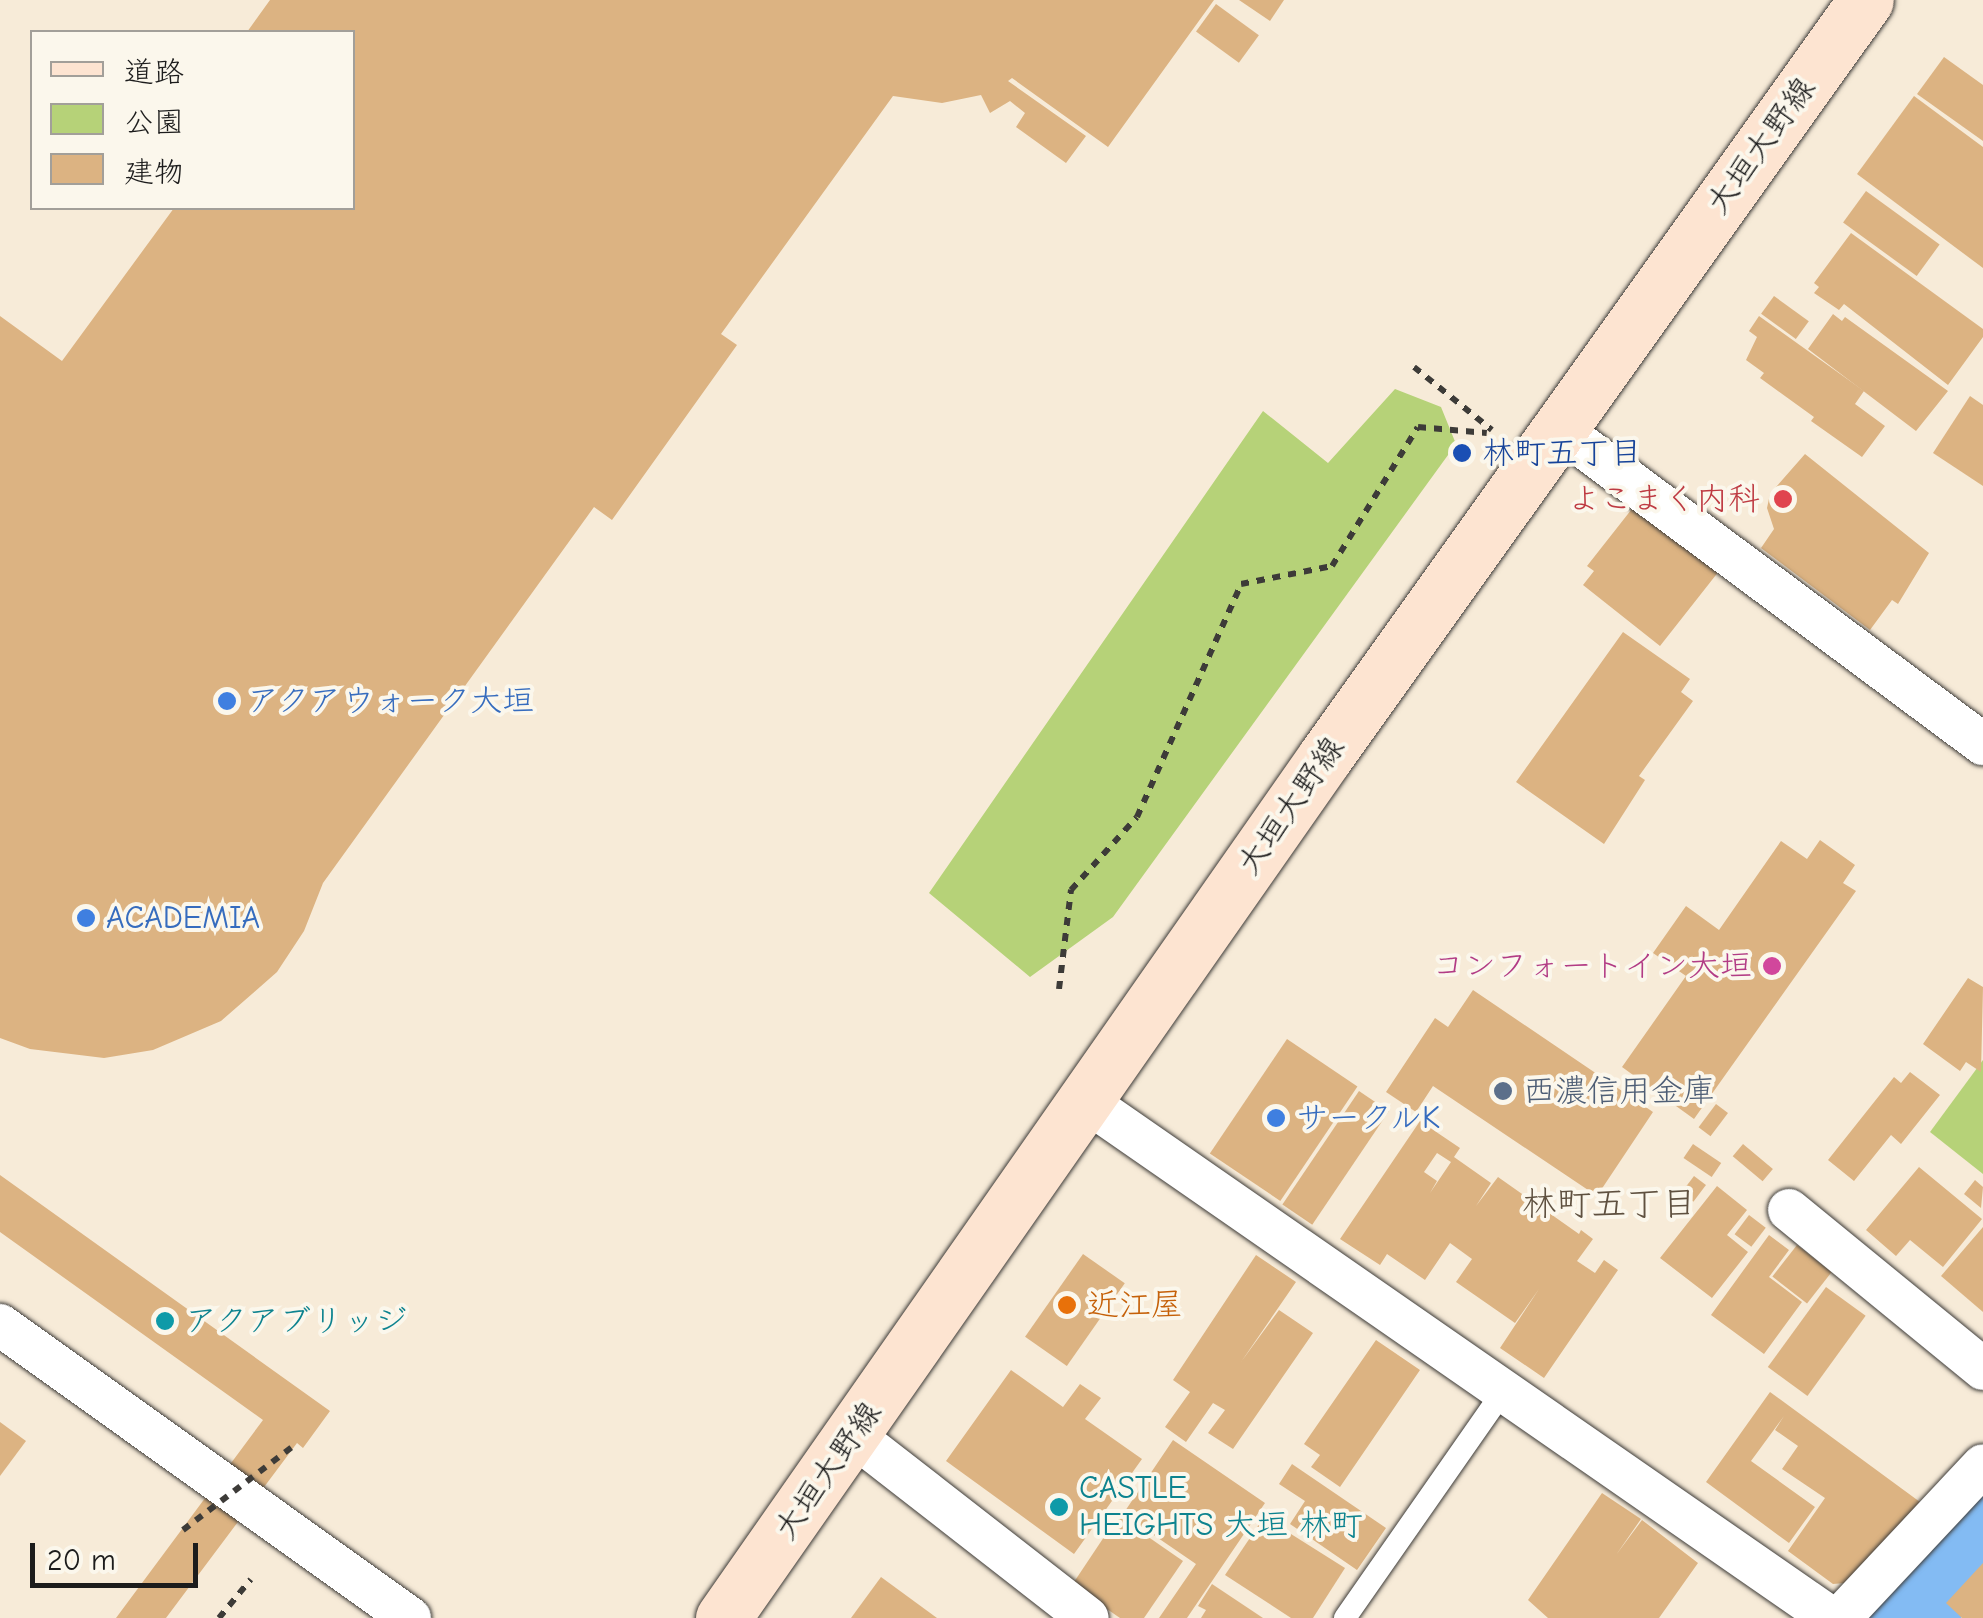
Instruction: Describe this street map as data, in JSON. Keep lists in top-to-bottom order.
{
  "streets": {
    "main road": ["大垣大野線"]
  },
  "districts": ["林町五丁目"],
  "places": [
    "林町五丁目",
    "よこまく内科",
    "アクアウォーク大垣",
    "ACADEMIA",
    "コンフォートイン大垣",
    "西濃信用金庫",
    "サークルK",
    "近江屋",
    "アクアブリッジ",
    "CASTLE HEIGHTS 大垣 林町"
  ],
  "legend": ["道路", "公園", "建物"],
  "scale_bar": "20 m"
}
